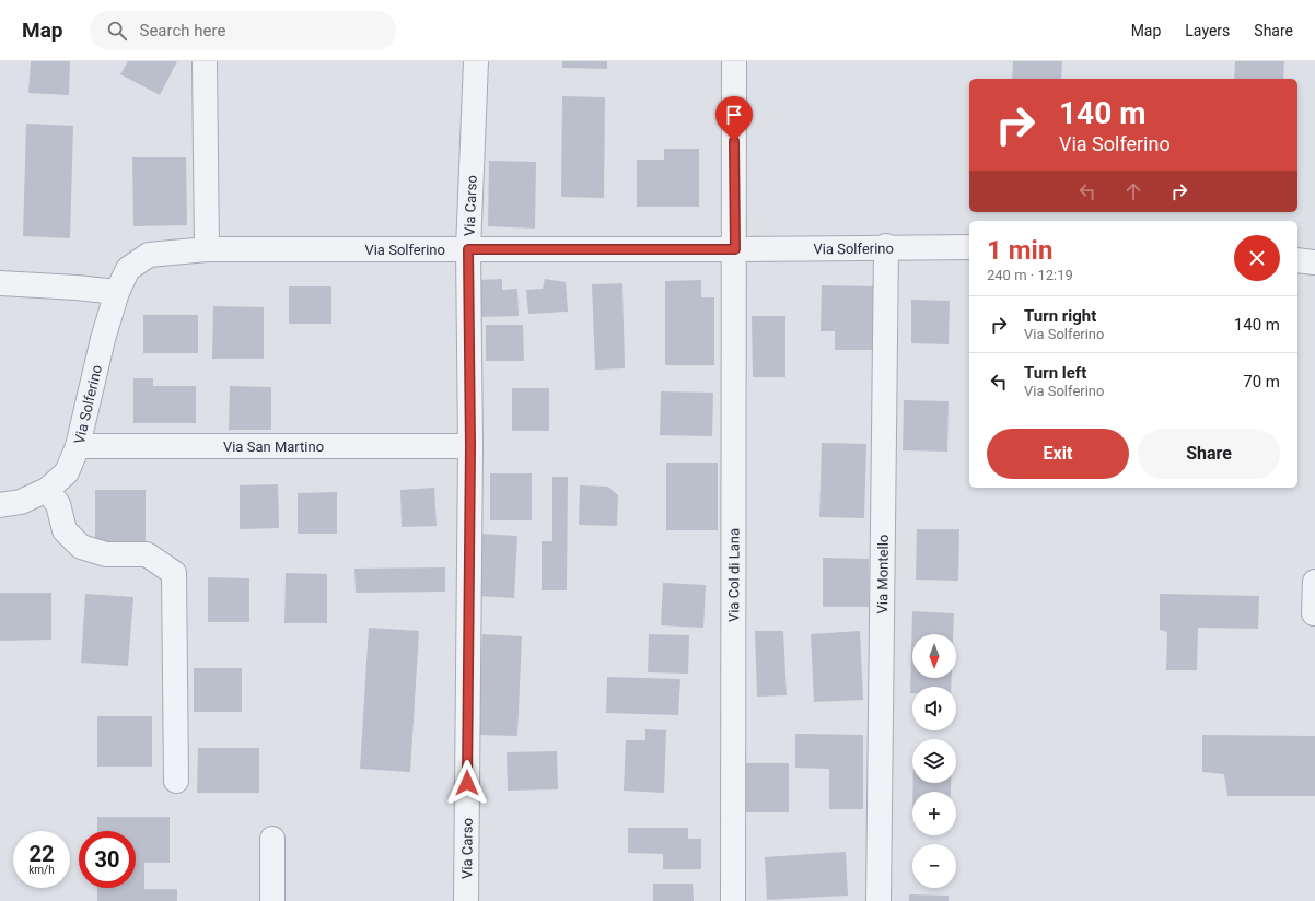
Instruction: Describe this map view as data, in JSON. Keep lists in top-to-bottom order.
{
  "streets": {
    "street": [
      "Via Carso",
      "Via Solferino",
      "Via San Martino",
      "Via Montello",
      "Via Col di Lana"
    ]
  },
  "crossings": [
    ["Via Carso", "Via Solferino"],
    ["Via Carso", "Via San Martino"],
    ["Via Solferino", "Via San Martino"],
    ["Via Solferino", "Via Montello"],
    ["Via Solferino", "Via Col di Lana"]
  ],
  "north": "bottom",
  "page": {
    "header": "Map",
    "search": "Search here",
    "nav": ["Map", "Layers", "Share"],
    "turn": ["140 m", "Via Solferino"],
    "heading": ["1 min", "240 m · 12:19"],
    "list": [
      {
        "name": "Turn right",
        "note": "Via Solferino",
        "value": "140 m"
      },
      {
        "name": "Turn left",
        "note": "Via Solferino",
        "value": "70 m"
      }
    ],
    "buttons": ["Exit", "Share"],
    "map_buttons": ["+", "−"],
    "speed": "22 km/h",
    "limit": "30"
  }
}
